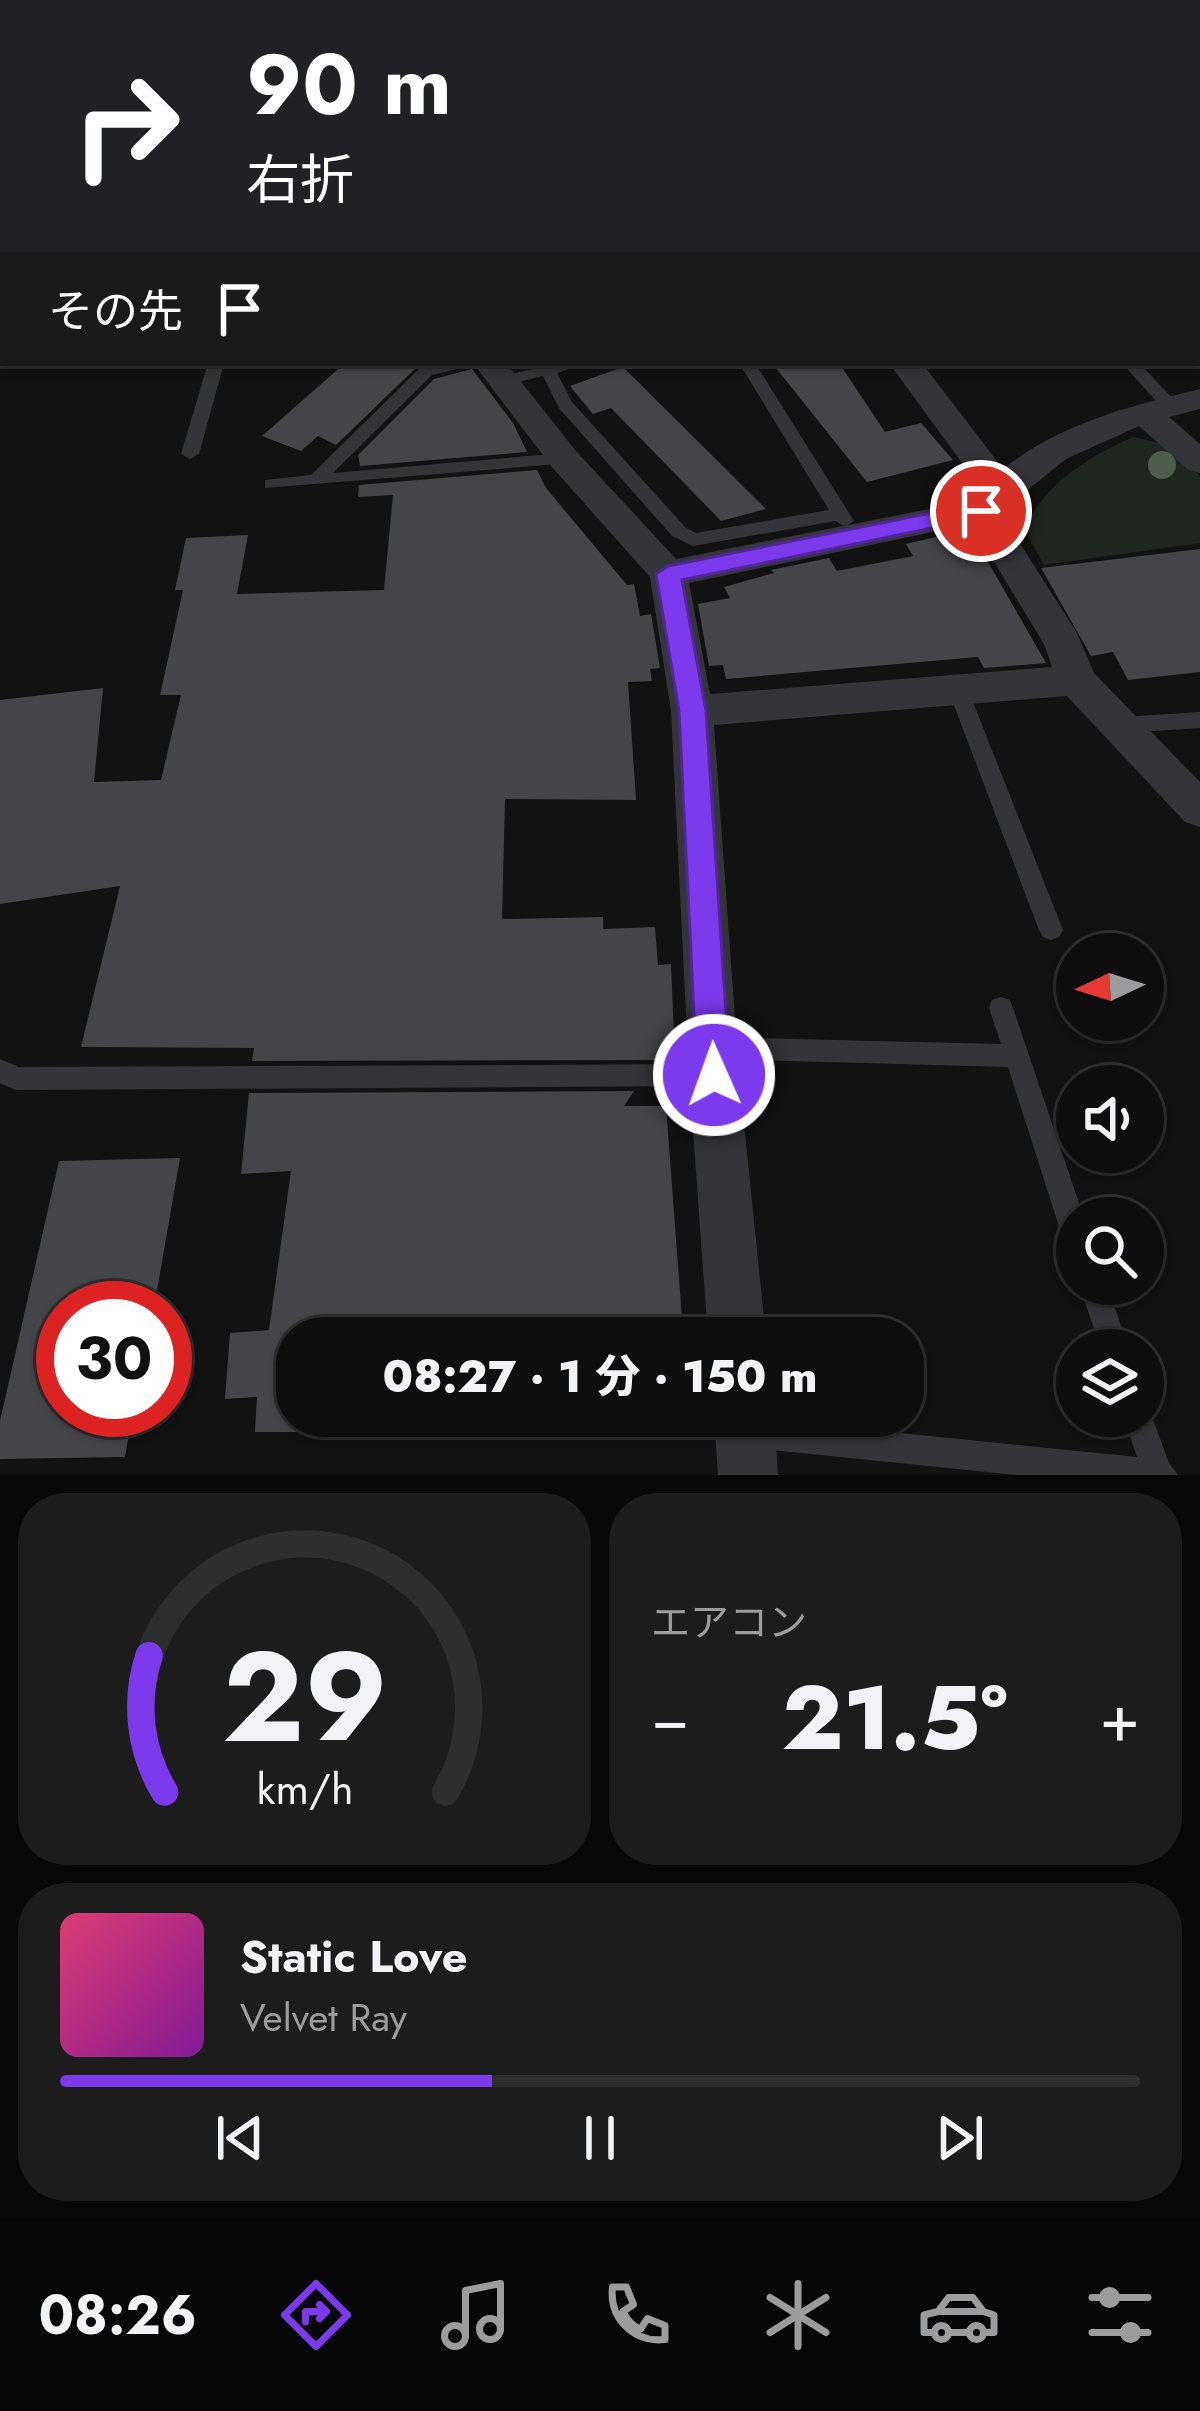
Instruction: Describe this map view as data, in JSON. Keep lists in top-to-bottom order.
{
  "north": "left",
  "page": {
    "turn": ["90 m", "右折"],
    "then": "その先",
    "limit": "30",
    "trip": "08:27 · 1 分 · 150 m",
    "tile": "エアコン",
    "heat": ["−", "21.5°", "+"],
    "song": ["Static Love", "Velvet Ray"],
    "tabs": "08:26",
    "gauge": ["29", "km/h"]
  }
}
